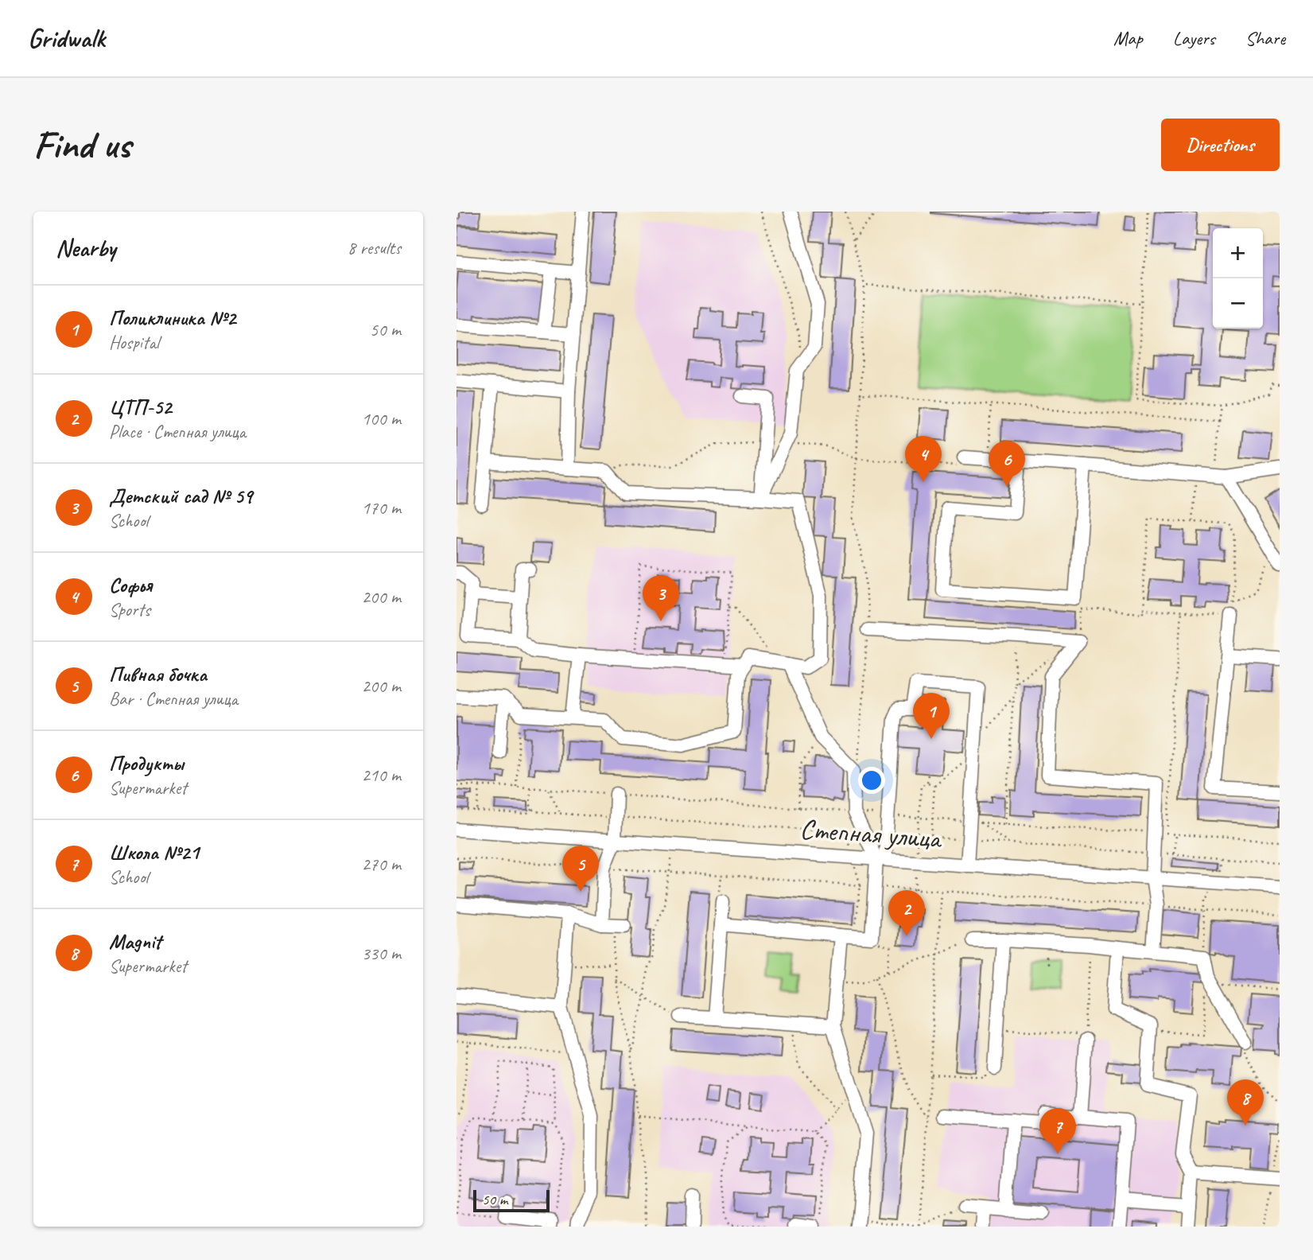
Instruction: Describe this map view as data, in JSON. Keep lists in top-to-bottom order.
{
  "streets": {
    "street": ["Степная улица"]
  },
  "scale_bar": "50 m",
  "page": {
    "header": "Gridwalk",
    "nav": ["Map", "Layers", "Share"],
    "buttons": "Directions",
    "title": "Find us",
    "heading": ["Nearby", "8 results"],
    "map_buttons": ["+", "−"],
    "list": [
      {
        "mark": "1",
        "name": "Поликлиника №2",
        "note": "Hospital",
        "value": "50 m"
      },
      {
        "mark": "2",
        "name": "ЦТП-52",
        "note": "Place · Степная улица",
        "value": "100 m"
      },
      {
        "mark": "3",
        "name": "Детский сад № 59",
        "note": "School",
        "value": "170 m"
      },
      {
        "mark": "4",
        "name": "Софья",
        "note": "Sports",
        "value": "200 m"
      },
      {
        "mark": "5",
        "name": "Пивная бочка",
        "note": "Bar · Степная улица",
        "value": "200 m"
      },
      {
        "mark": "6",
        "name": "Продукты",
        "note": "Supermarket",
        "value": "210 m"
      },
      {
        "mark": "7",
        "name": "Школа №21",
        "note": "School",
        "value": "270 m"
      },
      {
        "mark": "8",
        "name": "Magnit",
        "note": "Supermarket",
        "value": "330 m"
      }
    ],
    "pins": [
      "4",
      "6",
      "3",
      "1",
      "5",
      "2",
      "8",
      "7"
    ],
    "scale": "50 m"
  }
}
